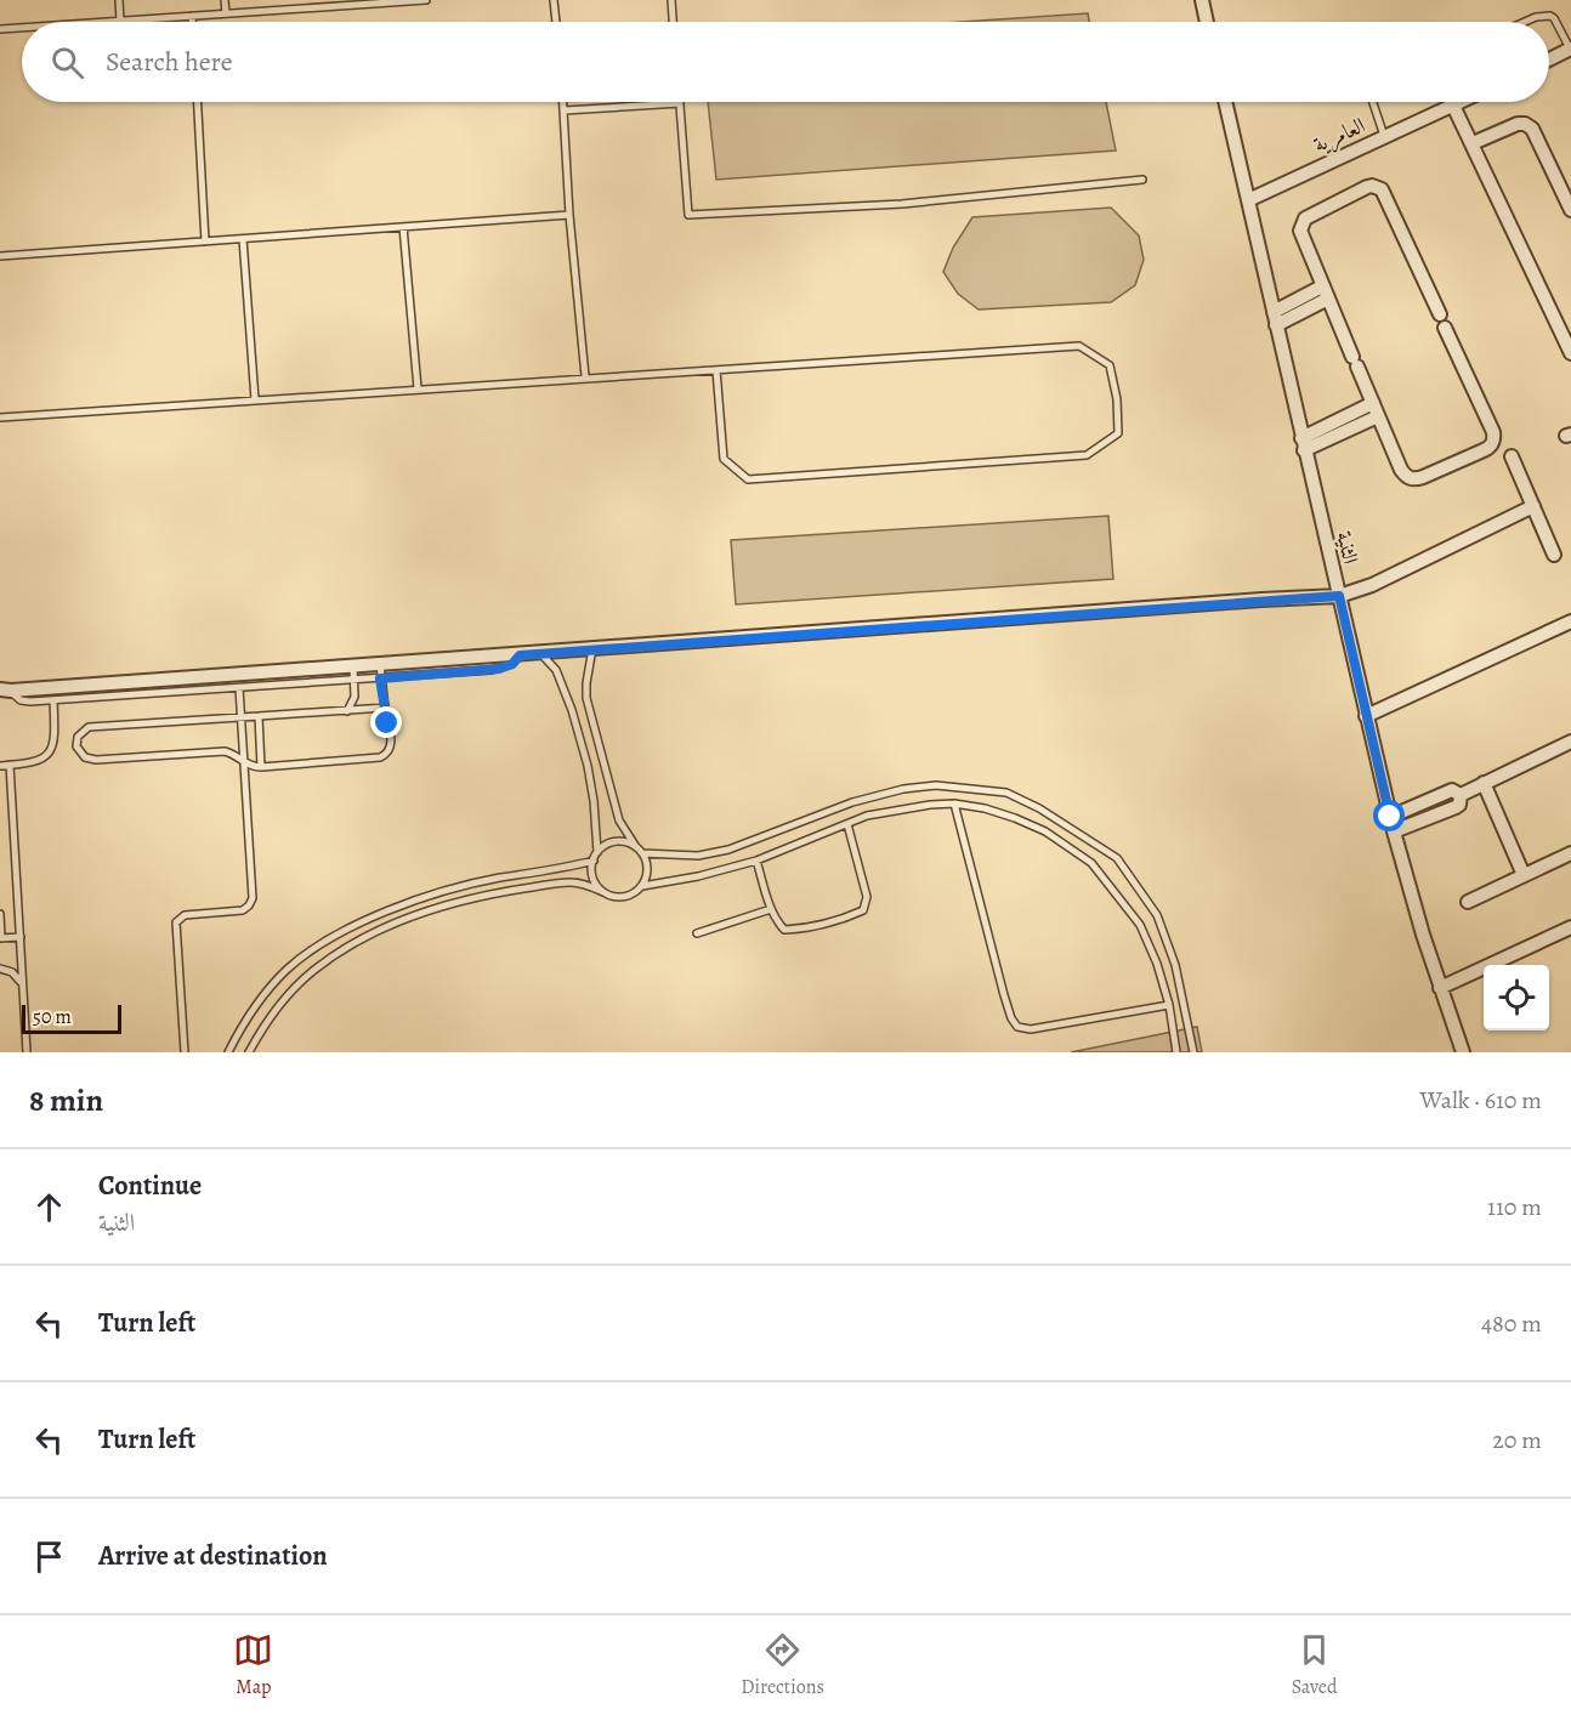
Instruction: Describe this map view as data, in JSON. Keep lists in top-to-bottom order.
{
  "streets": {
    "street": ["العامرية", "الثنية"]
  },
  "crossings": [
    ["العامرية", "الثنية"]
  ],
  "scale_bar": "50 m",
  "page": {
    "search": "Search here",
    "scale": "50 m",
    "heading": ["8 min", "Walk · 610 m"],
    "list": [
      ["Continue", "الثنية", "110 m"],
      ["Turn left", "480 m"],
      ["Turn left", "20 m"],
      "Arrive at destination"
    ],
    "nav": ["Map", "Directions", "Saved"]
  }
}
